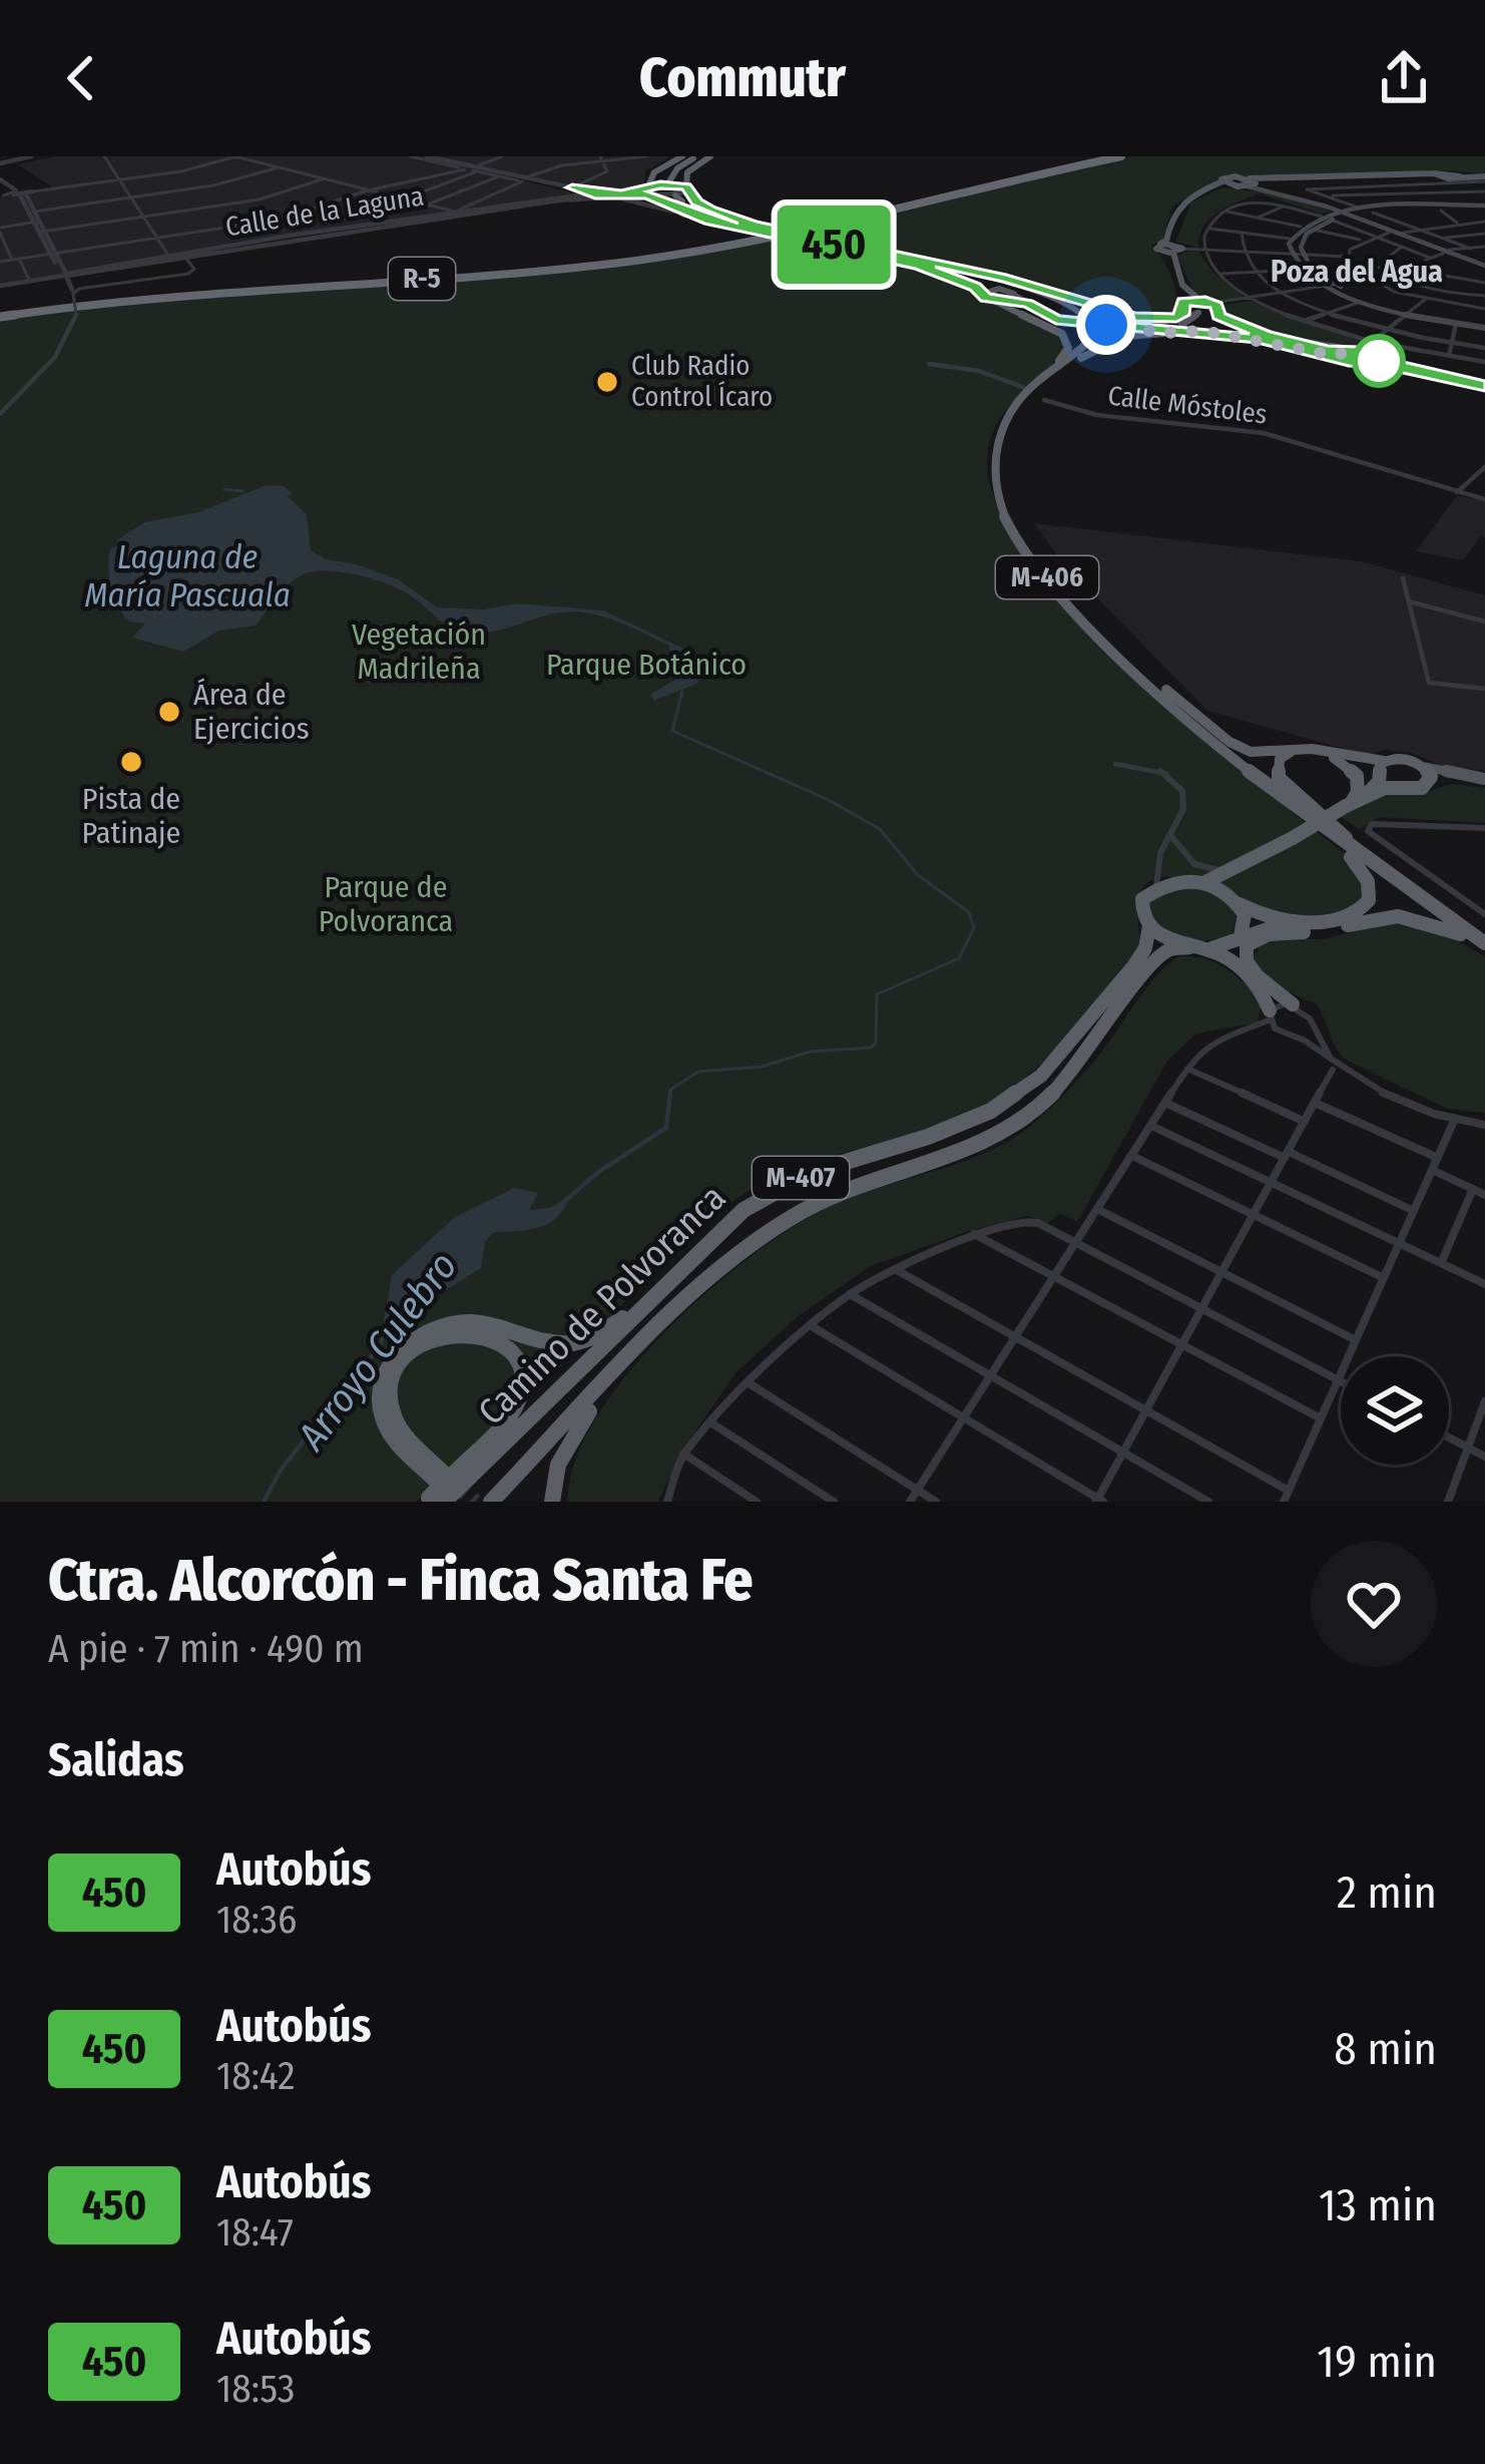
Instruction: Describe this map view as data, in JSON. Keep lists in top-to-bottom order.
{
  "streets": {
    "highway": [
      "R-5",
      "M-406",
      "M-407",
      "Camino de Polvoranca"
    ],
    "street": ["Calle de la Laguna", "Calle Móstoles"]
  },
  "crossings": [
    ["M-406", "M-407"],
    ["M-406", "Camino de Polvoranca"],
    ["M-407", "Camino de Polvoranca"]
  ],
  "districts": ["Poza del Agua"],
  "water": ["Laguna de María Pascuala", "Arroyo Culebro"],
  "parks": ["Vegetación Madrileña", "Parque Botánico", "Parque de Polvoranca"],
  "places": ["Club Radio Control Ícaro", "Área de Ejercicios", "Pista de Patinaje"],
  "lines": ["bus line 450"],
  "page": {
    "header": "Commutr",
    "on_map": "450",
    "heading": [
      ["Ctra. Alcorcón - Finca Santa Fe", "A pie · 7 min · 490 m"],
      "Salidas"
    ],
    "list": [
      {
        "mark": "450",
        "name": "Autobús",
        "note": "18:36",
        "value": "2 min"
      },
      {
        "mark": "450",
        "name": "Autobús",
        "note": "18:42",
        "value": "8 min"
      },
      {
        "mark": "450",
        "name": "Autobús",
        "note": "18:47",
        "value": "13 min"
      },
      {
        "mark": "450",
        "name": "Autobús",
        "note": "18:53",
        "value": "19 min"
      }
    ]
  }
}
